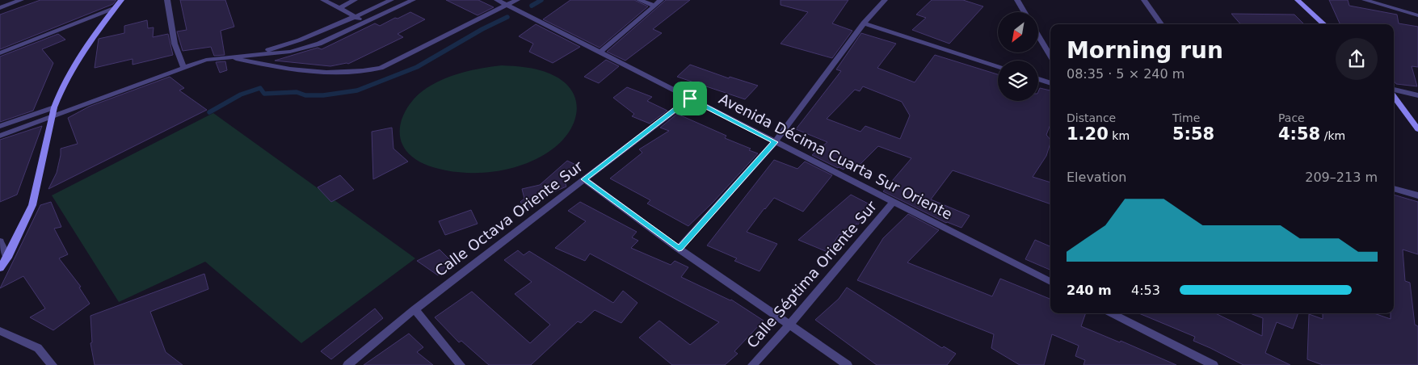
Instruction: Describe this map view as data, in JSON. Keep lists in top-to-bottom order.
{
  "streets": {
    "street": ["Avenida Décima Cuarta Sur Oriente", "Calle Octava Oriente Sur", "Calle Séptima Oriente Sur"]
  },
  "crossings": [
    ["Avenida Décima Cuarta Sur Oriente", "Calle Octava Oriente Sur"],
    ["Avenida Décima Cuarta Sur Oriente", "Calle Séptima Oriente Sur"]
  ],
  "north": "bottom left",
  "page": {
    "heading": ["Morning run", "08:35 · 5 × 240 m"],
    "stats": [
      ["Distance", "1.20 km"],
      ["Time", "5:58"],
      ["Pace", "4:58 /km"]
    ],
    "chart": ["Elevation", "209–213 m"],
    "list": [
      {
        "name": "240 m",
        "note": "4:53"
      }
    ]
  }
}
